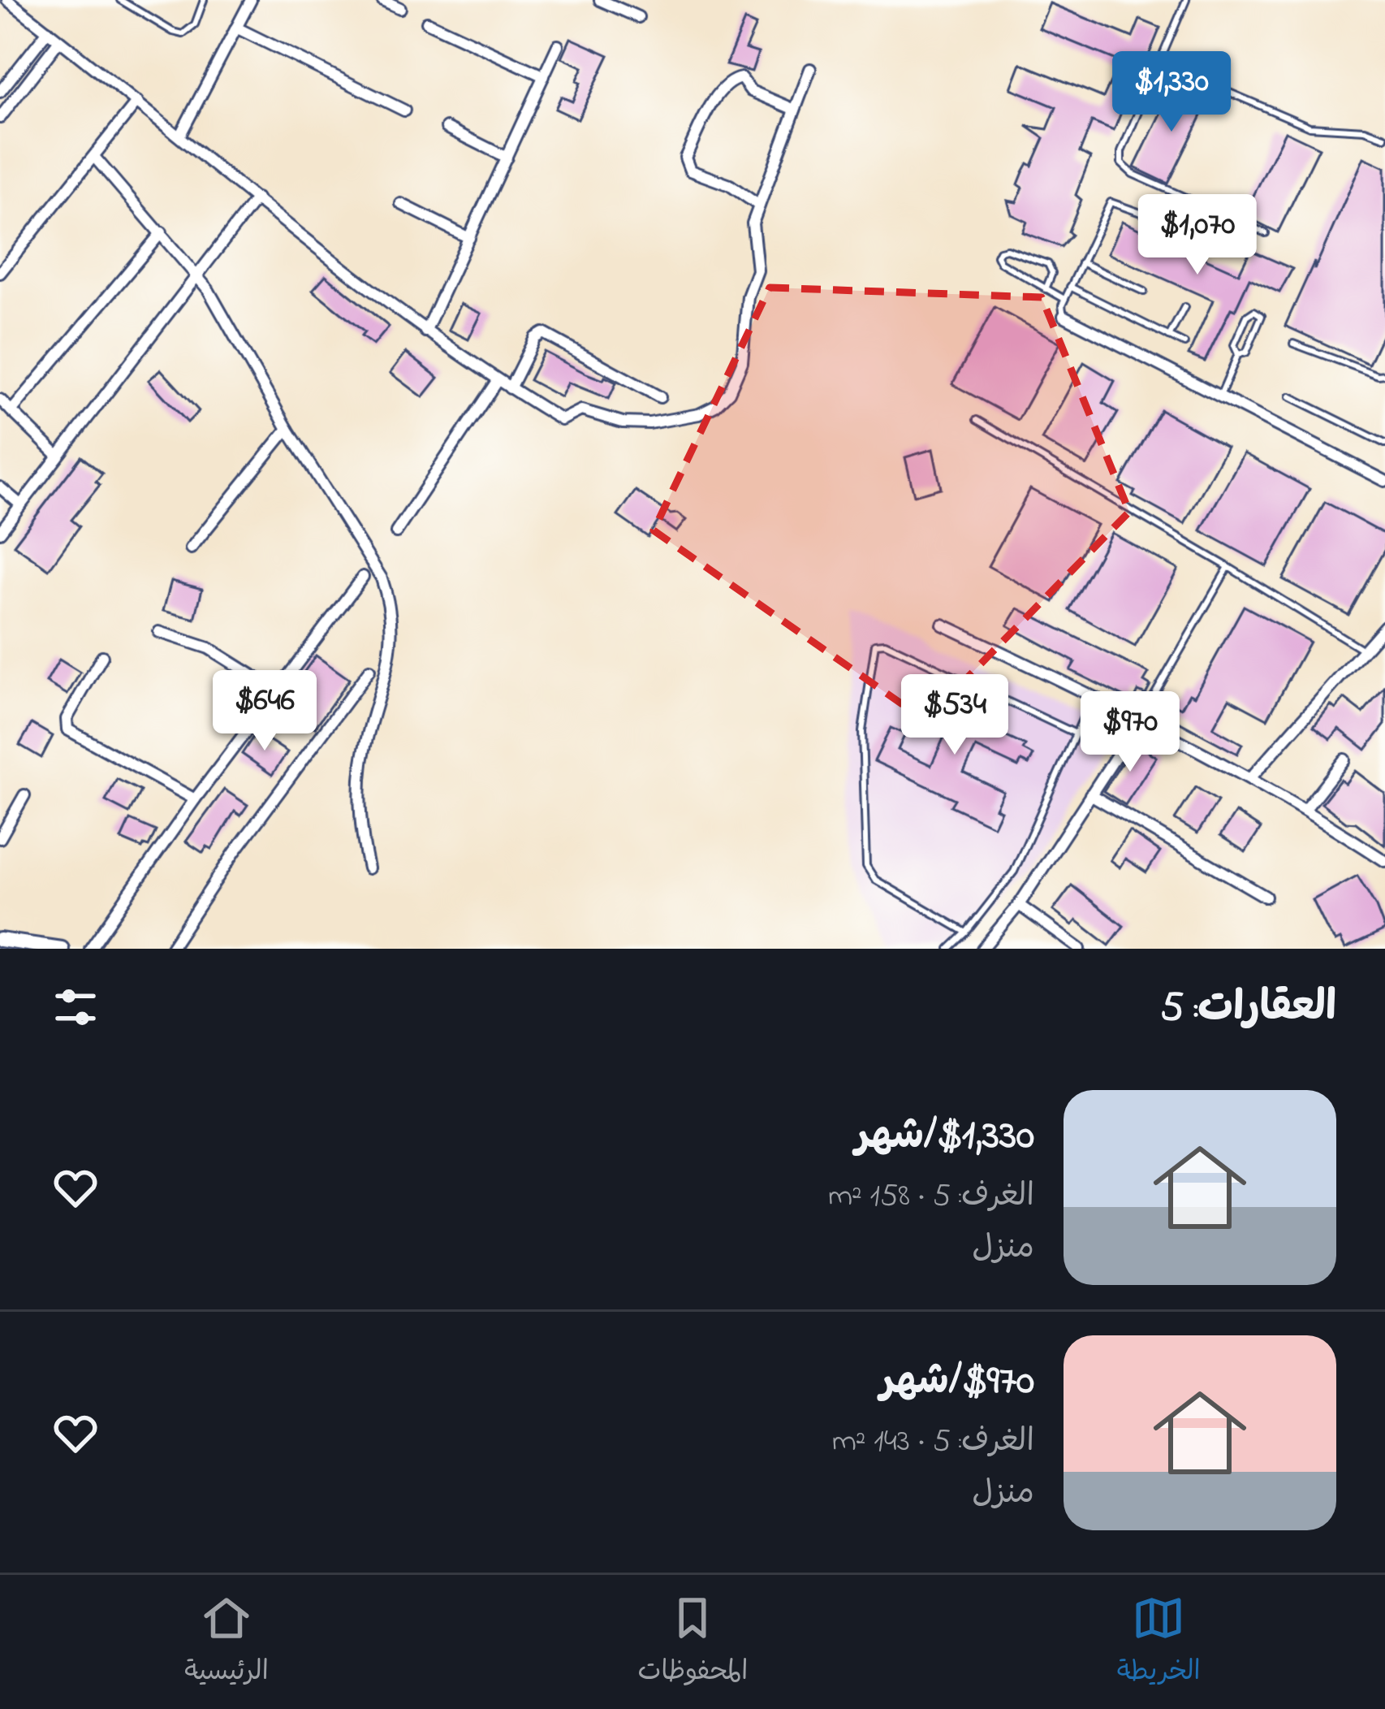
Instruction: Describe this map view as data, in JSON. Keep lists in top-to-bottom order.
{
  "page": {
    "price": [
      "$1,330",
      "$1,070",
      "$646",
      "$534",
      "$970"
    ],
    "heading": "العقارات: 5",
    "list": [
      {
        "name": "$1,330/شهر",
        "note": "الغرف: 5 · 158 m² · منزل"
      },
      {
        "name": "$970/شهر",
        "note": "الغرف: 5 · 143 m² · منزل"
      }
    ],
    "tabs": ["الخريطة", "المحفوظات", "الرئيسية"]
  }
}
